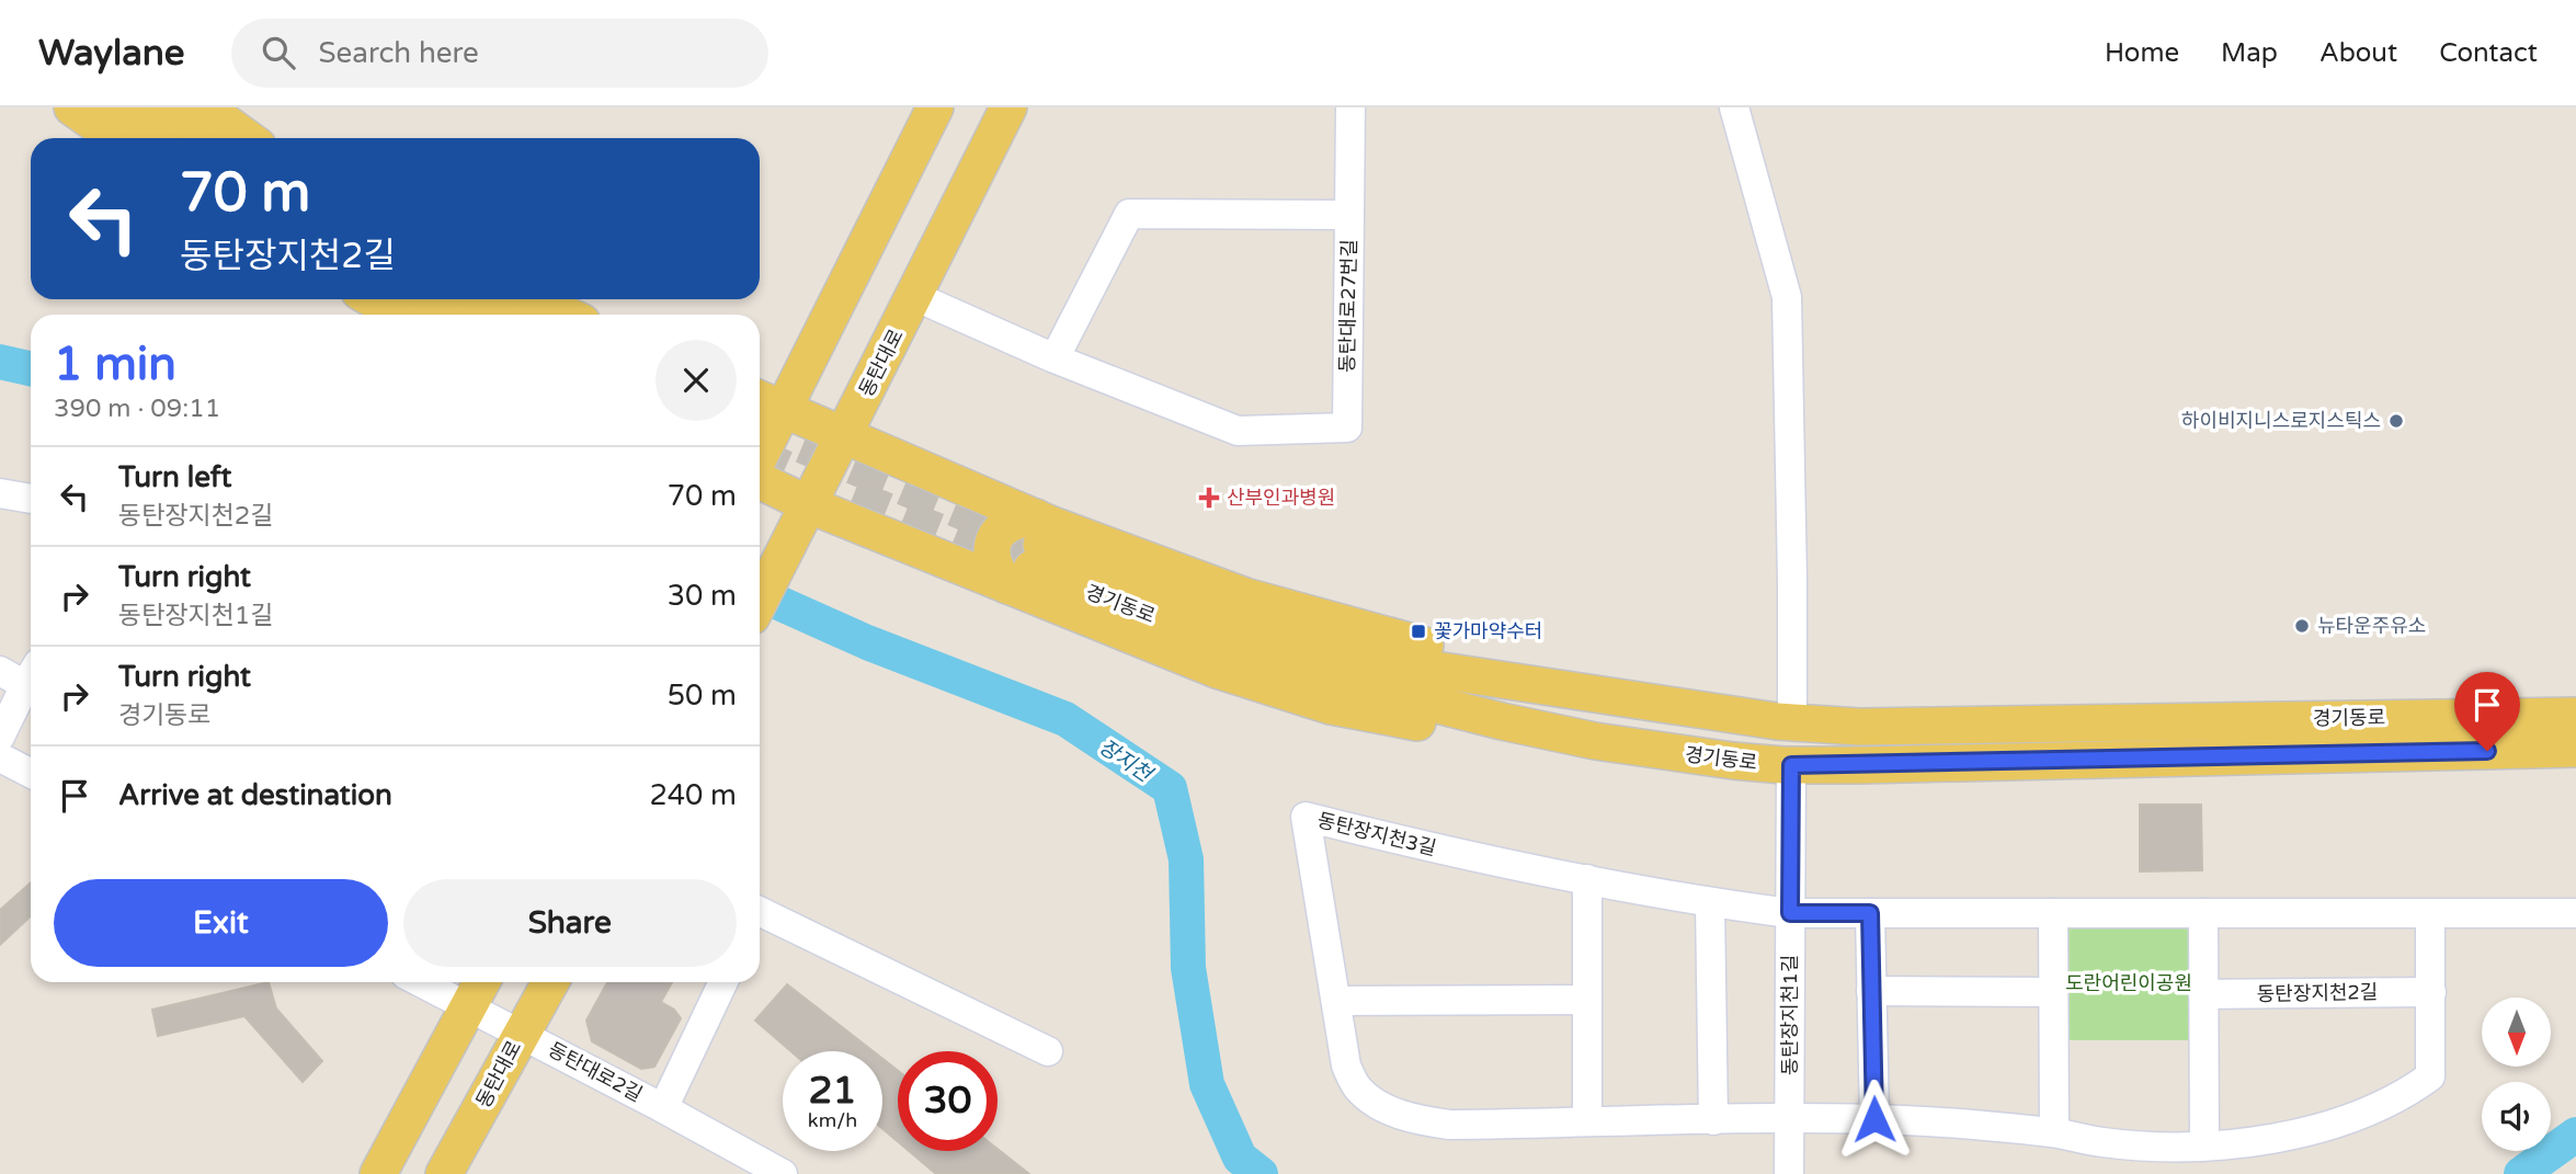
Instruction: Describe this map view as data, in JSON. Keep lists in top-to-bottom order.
{
  "streets": {
    "main road": ["동탄대로", "경기동로"],
    "street": [
      "동탄대로27번길",
      "동탄장지천3길",
      "동탄장지천2길",
      "동탄장지천1길",
      "동탄대로2길"
    ]
  },
  "crossings": [
    ["동탄대로27번길", "동탄대로"],
    ["동탄대로", "동탄대로2길"],
    ["경기동로", "동탄장지천1길"],
    ["동탄장지천3길", "동탄장지천1길"]
  ],
  "water": ["장지천"],
  "parks": ["도란어린이공원"],
  "places": {
    "other": ["하이비지니스로지스틱스", "뉴타운주유소"],
    "health": ["산부인과병원"],
    "transit": ["꽃가마약수터"]
  },
  "north": "bottom",
  "page": {
    "header": "Waylane",
    "search": "Search here",
    "nav": [
      "Home",
      "Map",
      "About",
      "Contact"
    ],
    "turn": ["70 m", "동탄장지천2길"],
    "heading": ["1 min", "390 m · 09:11"],
    "list": [
      {
        "name": "Turn left",
        "note": "동탄장지천2길",
        "value": "70 m"
      },
      {
        "name": "Turn right",
        "note": "동탄장지천1길",
        "value": "30 m"
      },
      {
        "name": "Turn right",
        "note": "경기동로",
        "value": "50 m"
      },
      {
        "name": "Arrive at destination",
        "value": "240 m"
      }
    ],
    "buttons": ["Exit", "Share"],
    "speed": "21 km/h",
    "limit": "30"
  }
}
